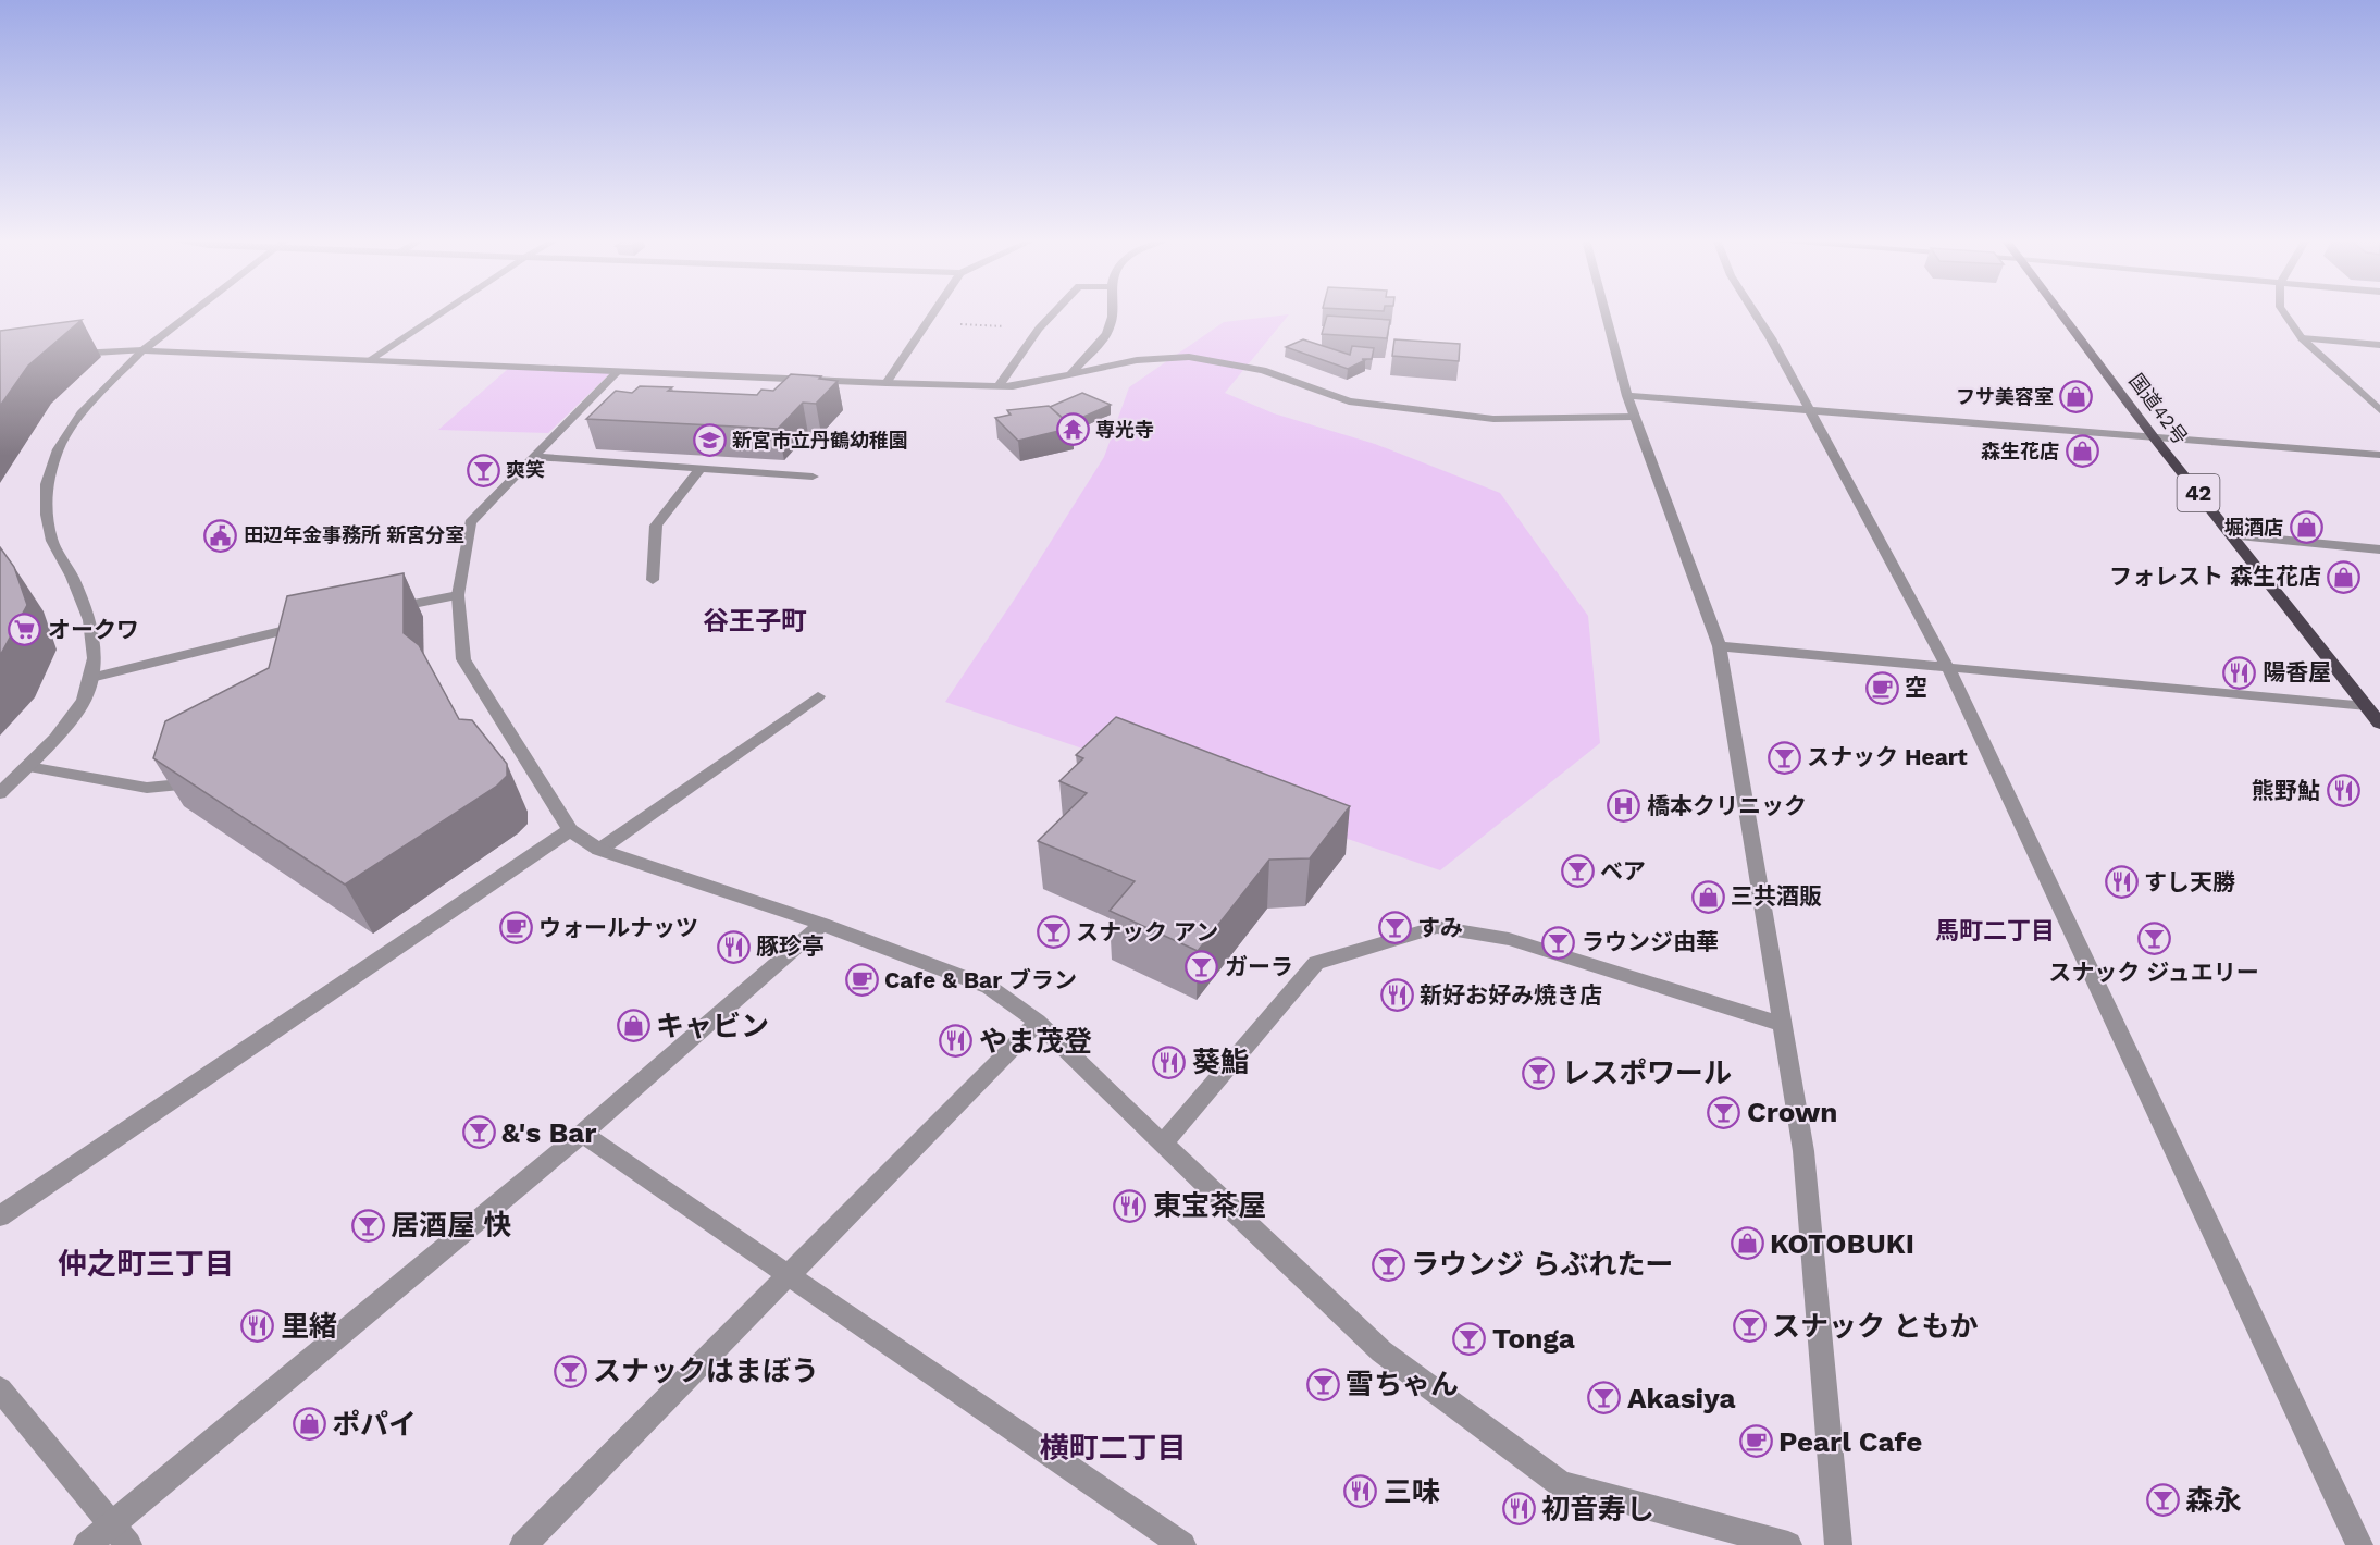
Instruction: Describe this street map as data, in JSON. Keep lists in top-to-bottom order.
{
  "streets": {
    "highway": ["国道42号", "42"]
  },
  "districts": [
    "谷王子町",
    "馬町二丁目",
    "仲之町三丁目",
    "横町二丁目"
  ],
  "places": {
    "shop": [
      "フサ美容室",
      "森生花店",
      "堀酒店",
      "フォレスト 森生花店",
      "三共酒販",
      "キャビン",
      "KOTOBUKI",
      "ポパイ"
    ],
    "temple": ["専光寺"],
    "school or university": ["新宮市立丹鶴幼稚園"],
    "bar": [
      "爽笑",
      "スナック Heart",
      "ベア",
      "すみ",
      "スナック アン",
      "スナック ジュエリー",
      "ラウンジ由華",
      "ガーラ",
      "レスポワール",
      "Crown",
      "&'s Bar",
      "居酒屋 快",
      "ラウンジ らぶれたー",
      "スナック ともか",
      "Tonga",
      "スナックはまぼう",
      "雪ちゃん",
      "Akasiya",
      "森永"
    ],
    "public building": ["田辺年金事務所 新宮分室"],
    "supermarket": ["オークワ"],
    "restaurant": [
      "陽香屋",
      "熊野鮎",
      "すし天勝",
      "豚珍亭",
      "新好お好み焼き店",
      "やま茂登",
      "葵鮨",
      "東宝茶屋",
      "里緒",
      "三味",
      "初音寿し"
    ],
    "cafe": [
      "空",
      "ウォールナッツ",
      "Cafe & Bar ブラン",
      "Pearl Cafe"
    ],
    "hospital": ["橋本クリニック"]
  }
}
